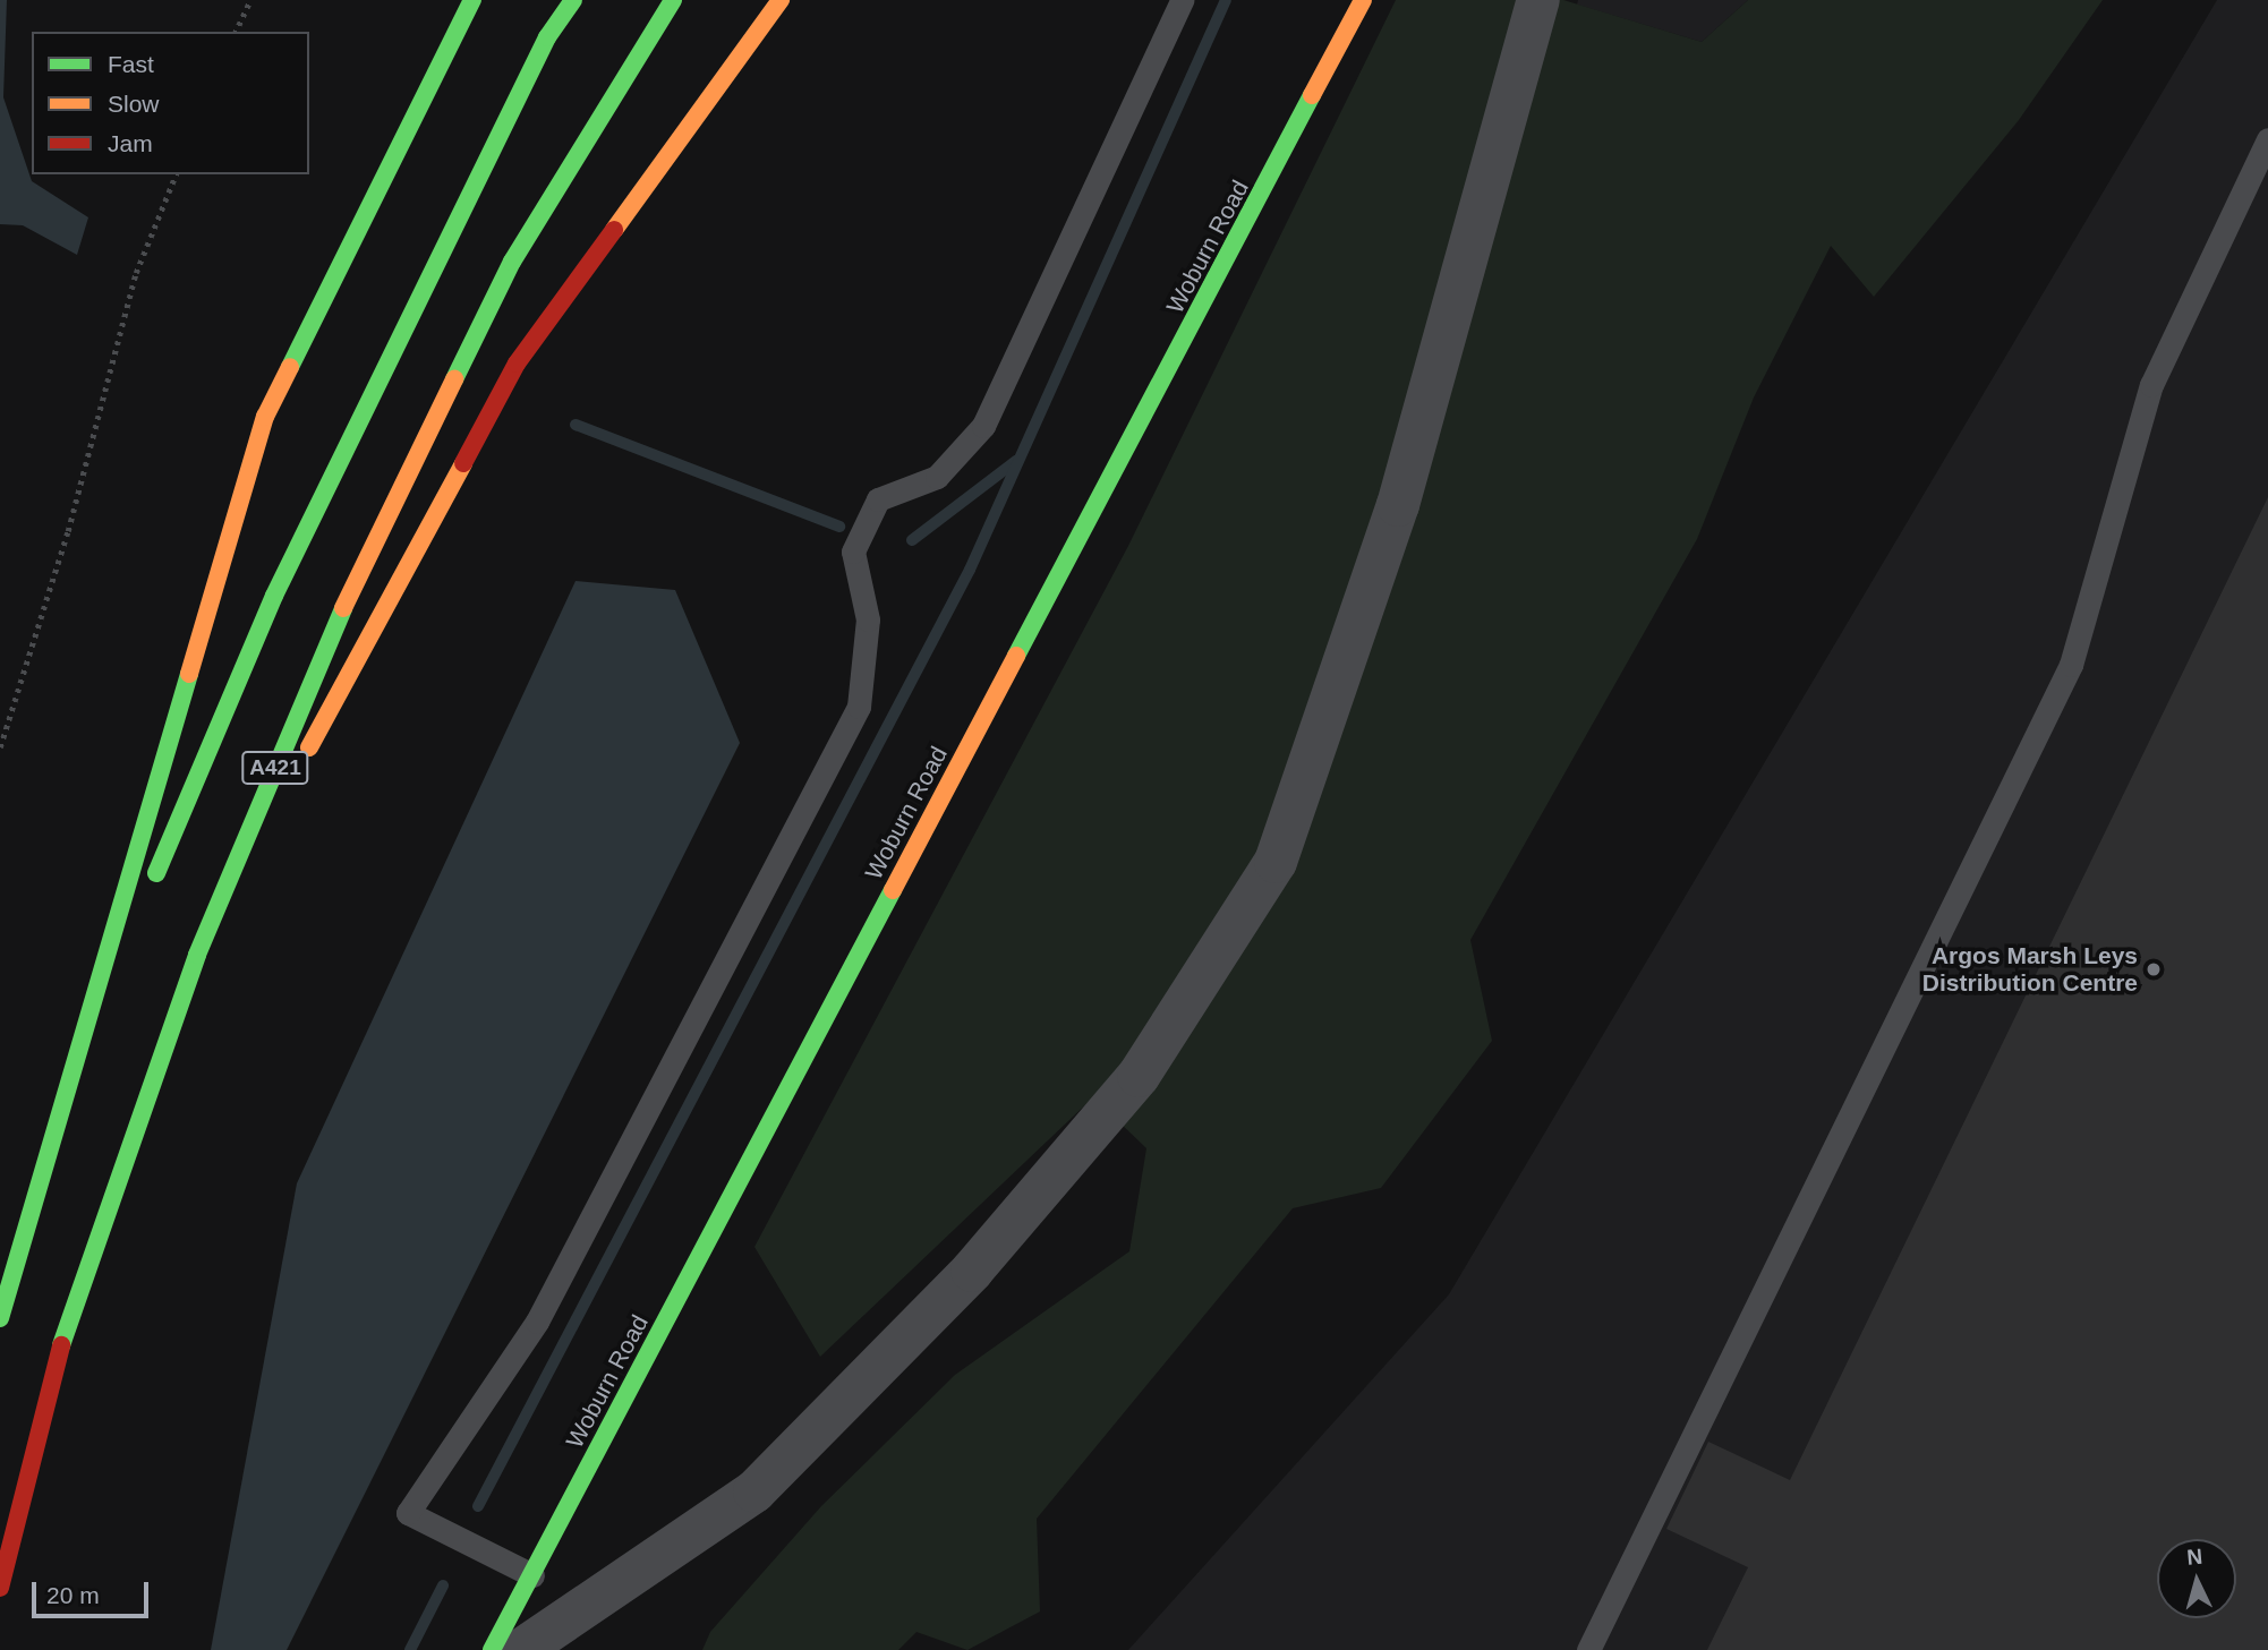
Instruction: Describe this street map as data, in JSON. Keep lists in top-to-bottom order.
{
  "streets": {
    "main road": ["Woburn Road", "A421"]
  },
  "places": ["Argos Marsh Leys Distribution Centre"],
  "legend": ["Fast", "Slow", "Jam"],
  "scale_bar": "20 m",
  "north": "top"
}
